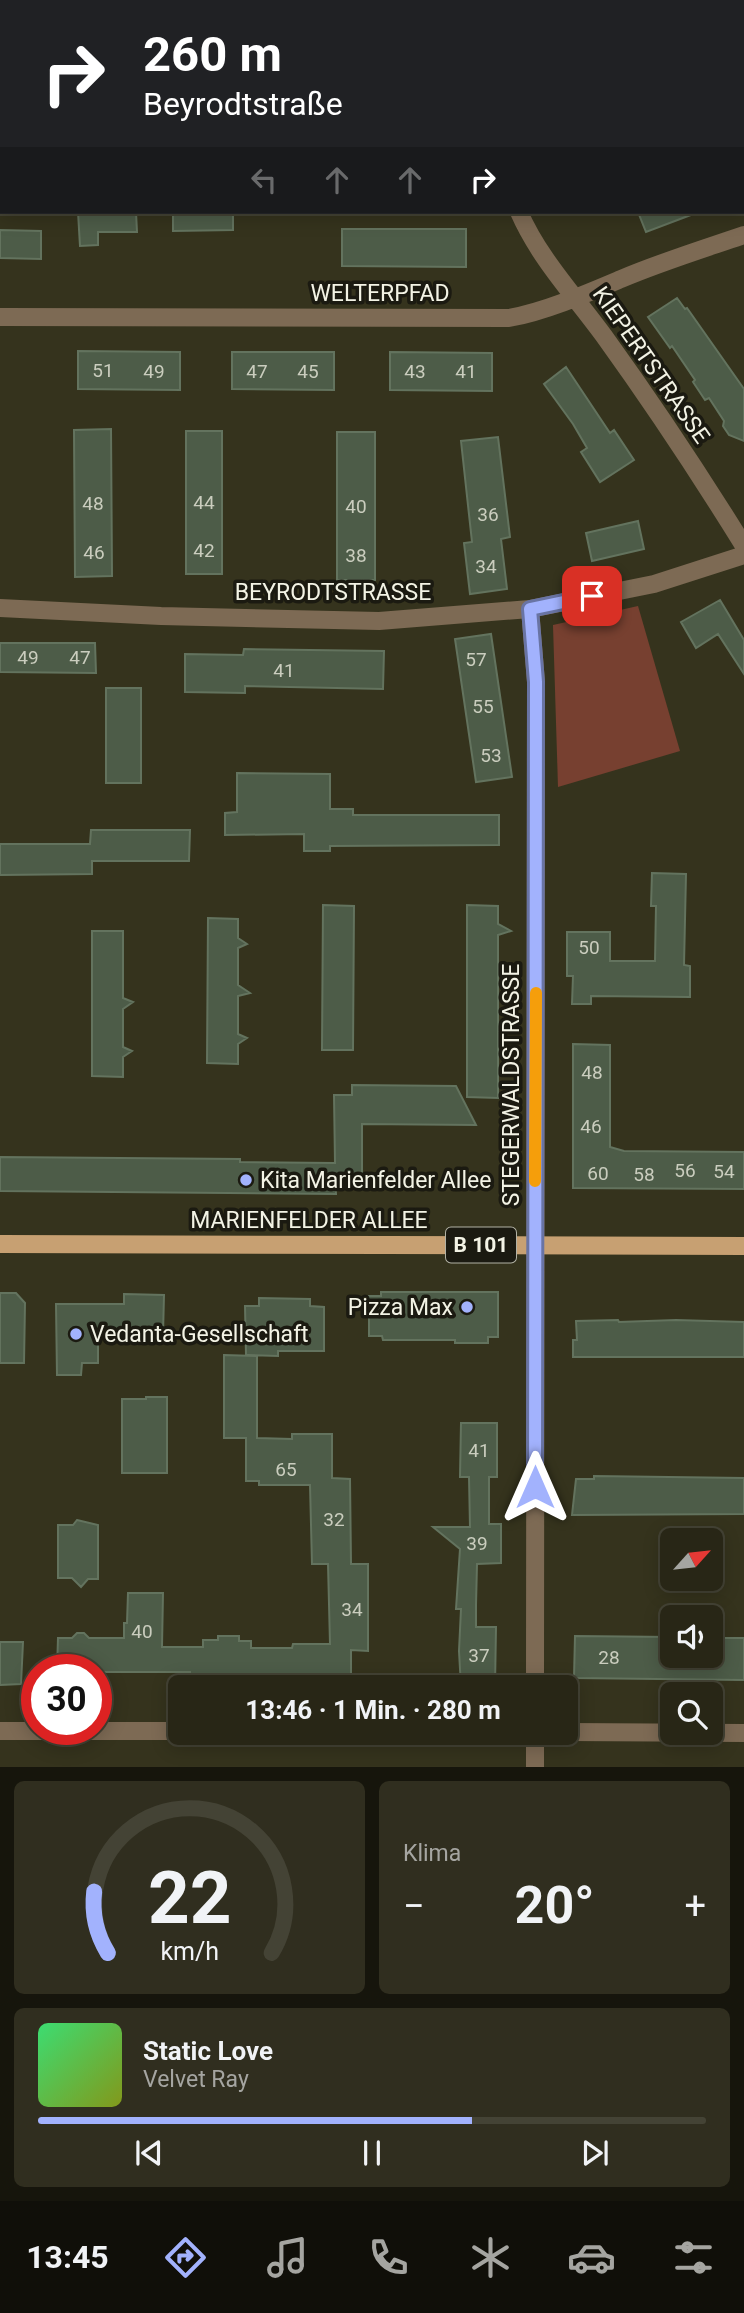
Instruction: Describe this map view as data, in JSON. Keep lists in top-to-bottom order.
{
  "streets": {
    "main road": ["MARIENFELDER ALLEE", "B 101"],
    "street": [
      "WELTERPFAD",
      "KIEPERTSTRASSE",
      "BEYRODTSTRASSE",
      "STEGERWALDSTRASSE"
    ]
  },
  "crossings": [
    ["WELTERPFAD", "KIEPERTSTRASSE"],
    ["BEYRODTSTRASSE", "STEGERWALDSTRASSE"],
    ["STEGERWALDSTRASSE", "MARIENFELDER ALLEE"]
  ],
  "places": ["Kita Marienfelder Allee", "Pizza Max", "Vedanta-Gesellschaft"],
  "house_numbers": [
    "51",
    "49",
    "47",
    "45",
    "43",
    "41",
    "44",
    "48",
    "40",
    "36",
    "42",
    "46",
    "38",
    "34",
    "49",
    "47",
    "57",
    "41",
    "55",
    "53",
    "50",
    "48",
    "46",
    "56",
    "54",
    "60",
    "58",
    "41",
    "65",
    "32",
    "39",
    "34",
    "40",
    "37",
    "28"
  ],
  "north": "top right",
  "page": {
    "turn": ["260 m", "Beyrodtstraße"],
    "limit": "30",
    "trip": "13:46 · 1 Min. · 280 m",
    "tile": "Klima",
    "heat": ["−", "20°", "+"],
    "song": ["Static Love", "Velvet Ray"],
    "tabs": "13:45",
    "gauge": ["22", "km/h"]
  }
}
